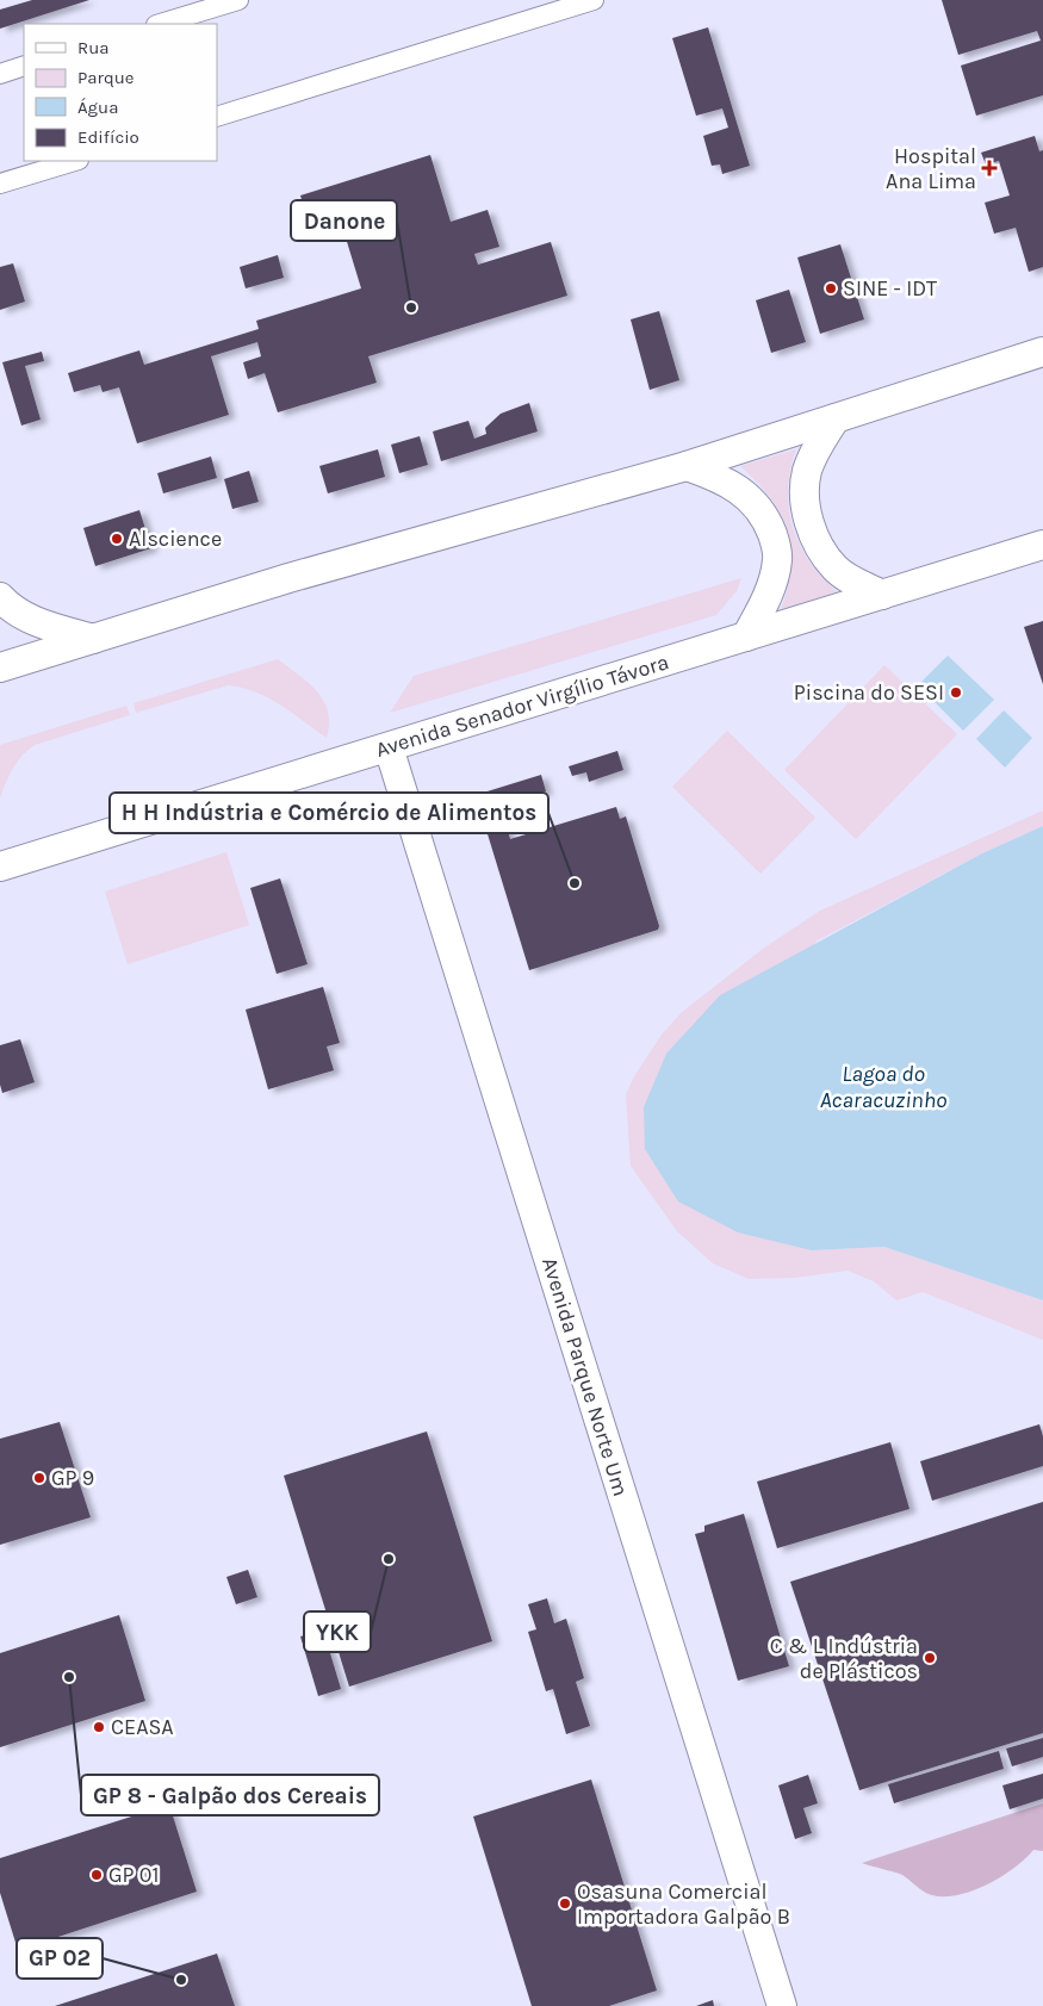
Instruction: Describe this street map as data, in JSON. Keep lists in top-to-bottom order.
{
  "streets": {
    "main road": ["Avenida Senador Virgílio Távora", "Avenida Parque Norte Um"]
  },
  "crossings": [
    ["Avenida Senador Virgílio Távora", "Avenida Parque Norte Um"]
  ],
  "water": ["Lagoa do Acaracuzinho"],
  "places": {
    "health": ["Hospital Ana Lima"],
    "other": [
      "SINE - IDT",
      "Danone",
      "Alscience",
      "Piscina do SESI",
      "H H Indústria e Comércio de Alimentos",
      "GP 9",
      "YKK",
      "C & L Indústria de Plásticos",
      "GP 8 - Galpão dos Cereais",
      "CEASA",
      "GP 01",
      "Osasuna Comercial Importadora Galpão B",
      "GP 02"
    ]
  },
  "legend": [
    "Rua",
    "Parque",
    "Água",
    "Edifício"
  ]
}
